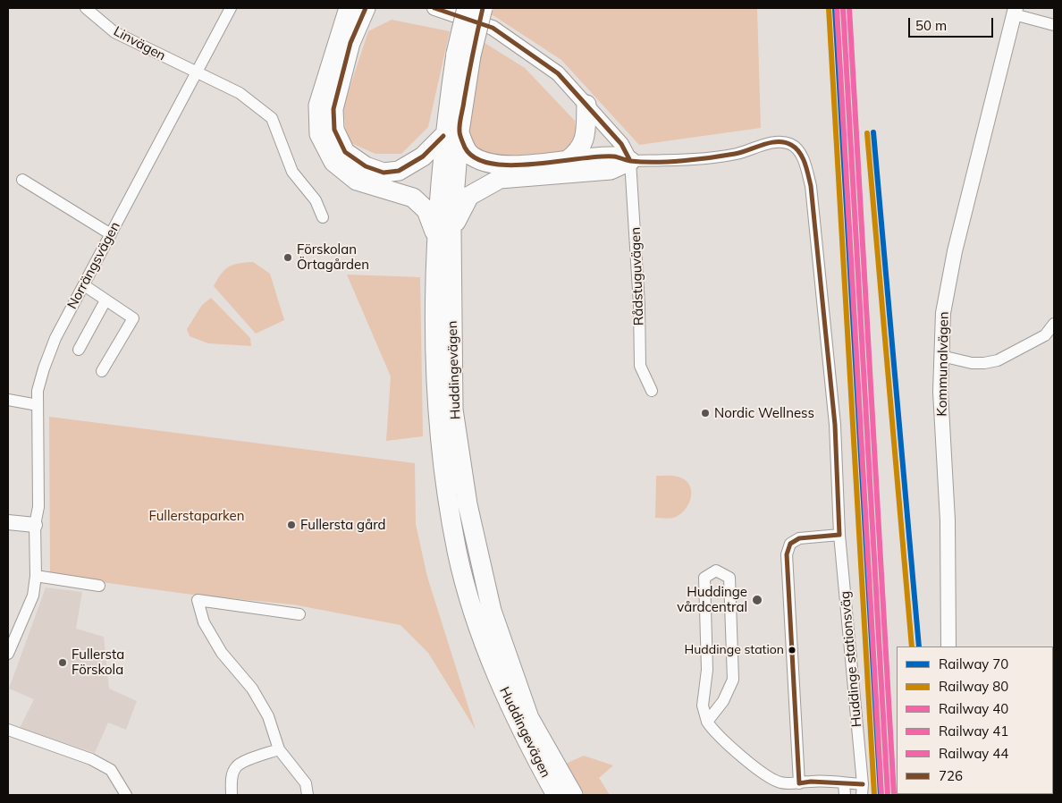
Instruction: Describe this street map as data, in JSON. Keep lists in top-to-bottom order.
{
  "streets": {
    "main road": ["Huddingevägen"],
    "street": [
      "Linvägen",
      "Norrängsvägen",
      "Rådstuguvägen",
      "Kommunalvägen",
      "Huddinge stationsväg"
    ]
  },
  "crossings": [
    ["Linvägen", "Norrängsvägen"],
    ["Rådstuguvägen", "Huddinge stationsväg"]
  ],
  "parks": ["Fullerstaparken"],
  "places": [
    "Förskolan Örtagården",
    "Nordic Wellness",
    "Fullersta gård",
    "Huddinge vårdcentral",
    "Huddinge station",
    "Fullersta Förskola"
  ],
  "lines": [
    "rail line 70",
    "rail line 80",
    "rail line 40",
    "rail line 41",
    "rail line 44",
    "transit line 726"
  ],
  "legend": [
    "Railway 70",
    "Railway 80",
    "Railway 40",
    "Railway 41",
    "Railway 44",
    "726"
  ],
  "scale_bar": "50 m"
}
